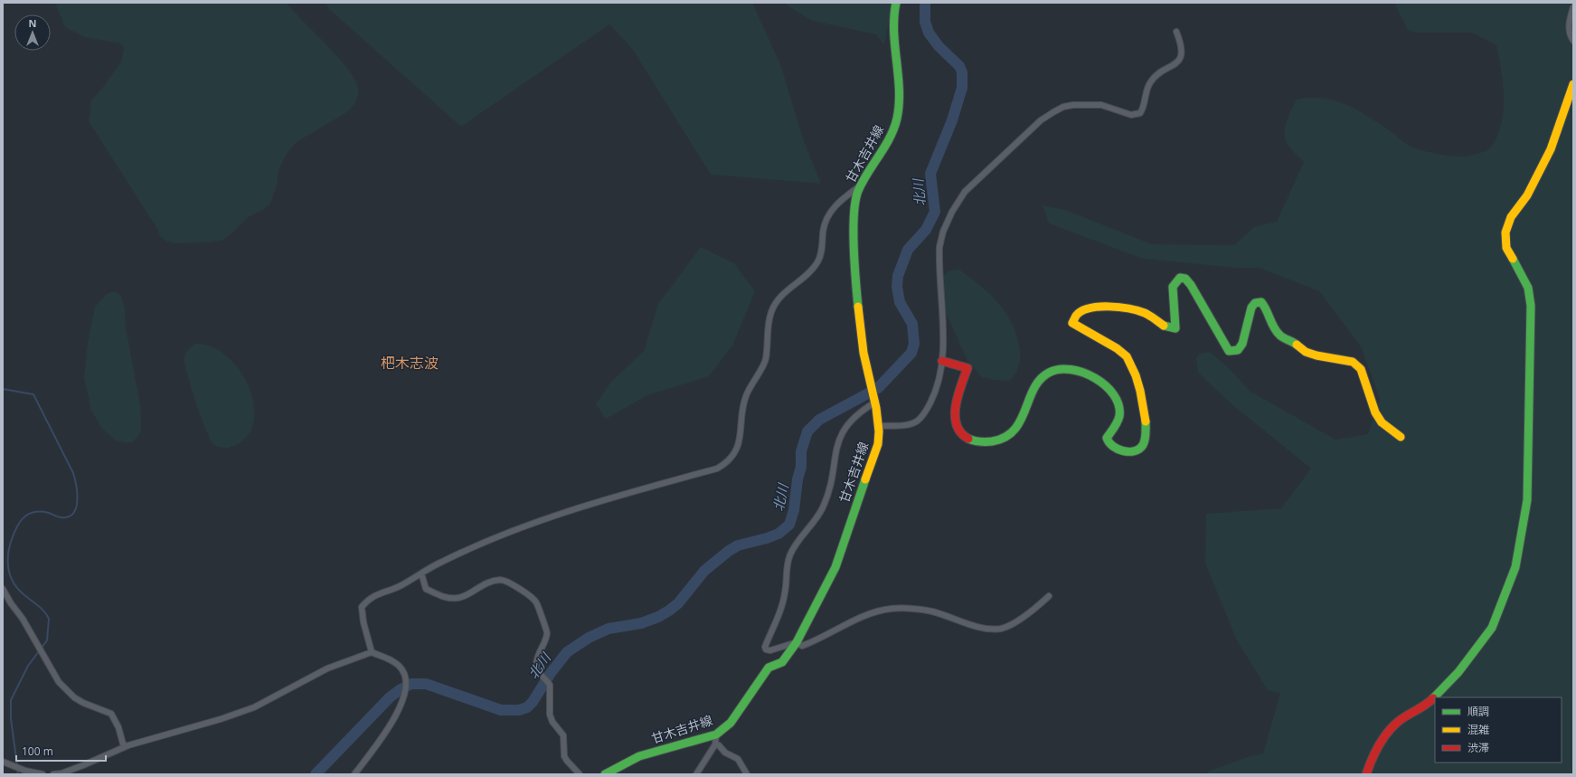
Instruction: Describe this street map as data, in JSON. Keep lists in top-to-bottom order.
{
  "streets": {
    "street": ["甘木吉井線"]
  },
  "districts": ["杷木志波"],
  "water": ["北川"],
  "legend": ["順調", "混雑", "渋滞"],
  "scale_bar": "100 m",
  "north": "top"
}
